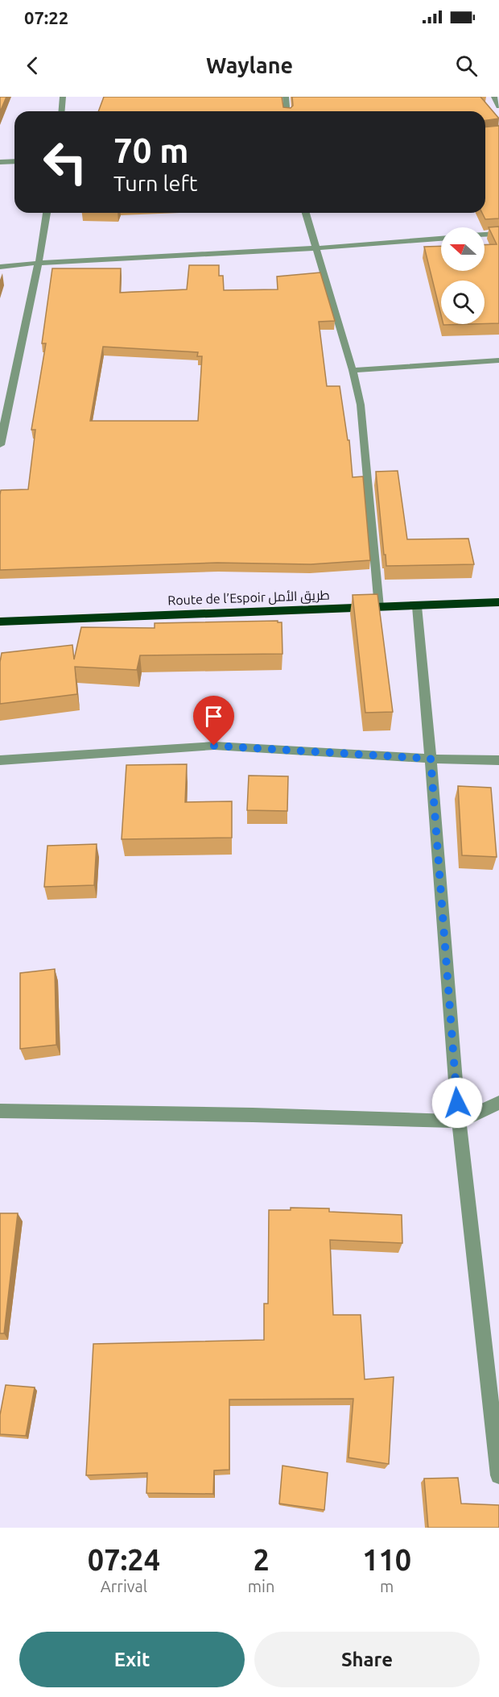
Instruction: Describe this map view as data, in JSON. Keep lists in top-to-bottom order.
{
  "streets": {
    "highway": ["Route de l’Espoir طريق الأمل"]
  },
  "north": "left",
  "page": {
    "status": "07:22",
    "header": "Waylane",
    "turn": ["70 m", "Turn left"],
    "eta": [
      "07:24",
      "Arrival",
      "2",
      "min",
      "110",
      "m"
    ],
    "buttons": ["Exit", "Share"]
  }
}
